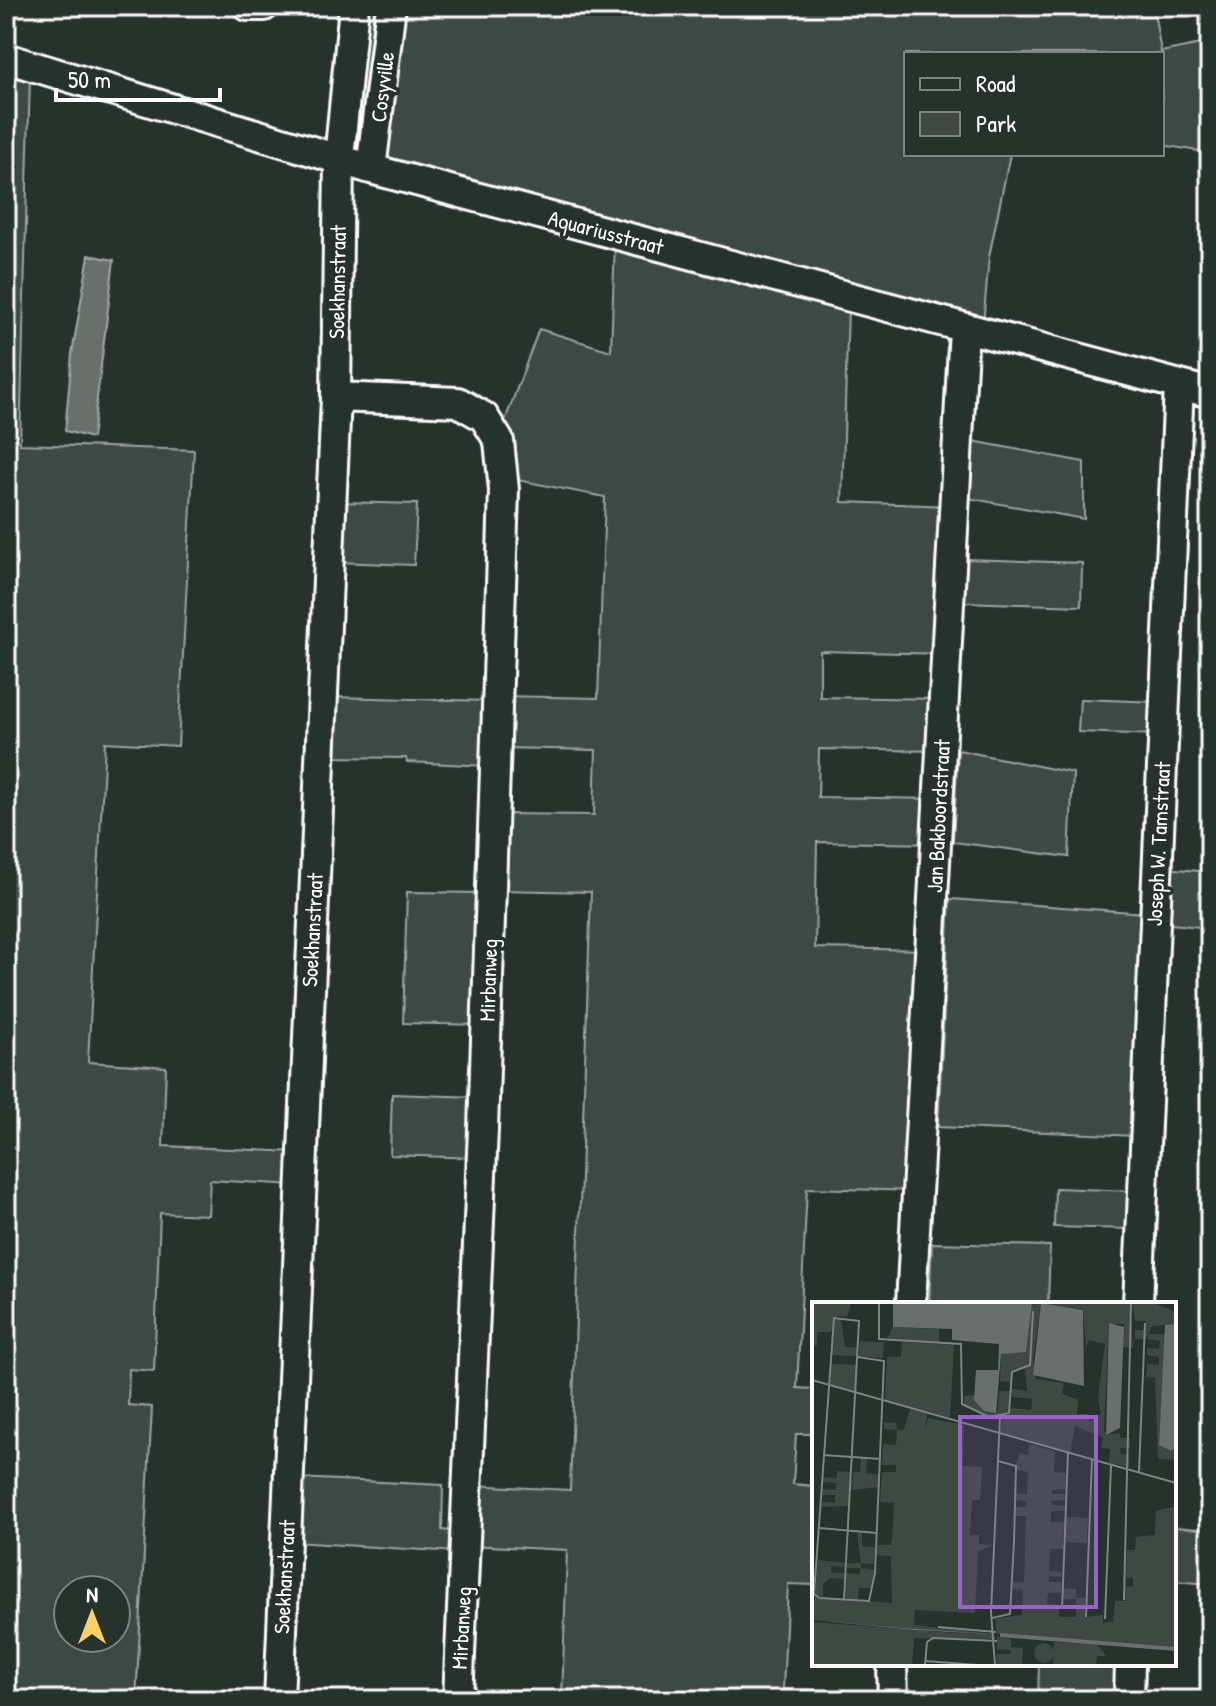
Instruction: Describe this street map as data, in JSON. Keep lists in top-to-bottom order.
{
  "streets": {
    "street": [
      "Cosyville",
      "Aquariusstraat",
      "Soekhanstraat",
      "Jan Bakboordstraat",
      "Joseph W. Tamstraat",
      "Mirbanweg"
    ]
  },
  "crossings": [
    ["Cosyville", "Aquariusstraat"],
    ["Cosyville", "Soekhanstraat"],
    ["Aquariusstraat", "Soekhanstraat"],
    ["Aquariusstraat", "Jan Bakboordstraat"],
    ["Aquariusstraat", "Joseph W. Tamstraat"],
    ["Soekhanstraat", "Mirbanweg"]
  ],
  "legend": ["Road", "Park"],
  "scale_bar": "50 m",
  "north": "top"
}
